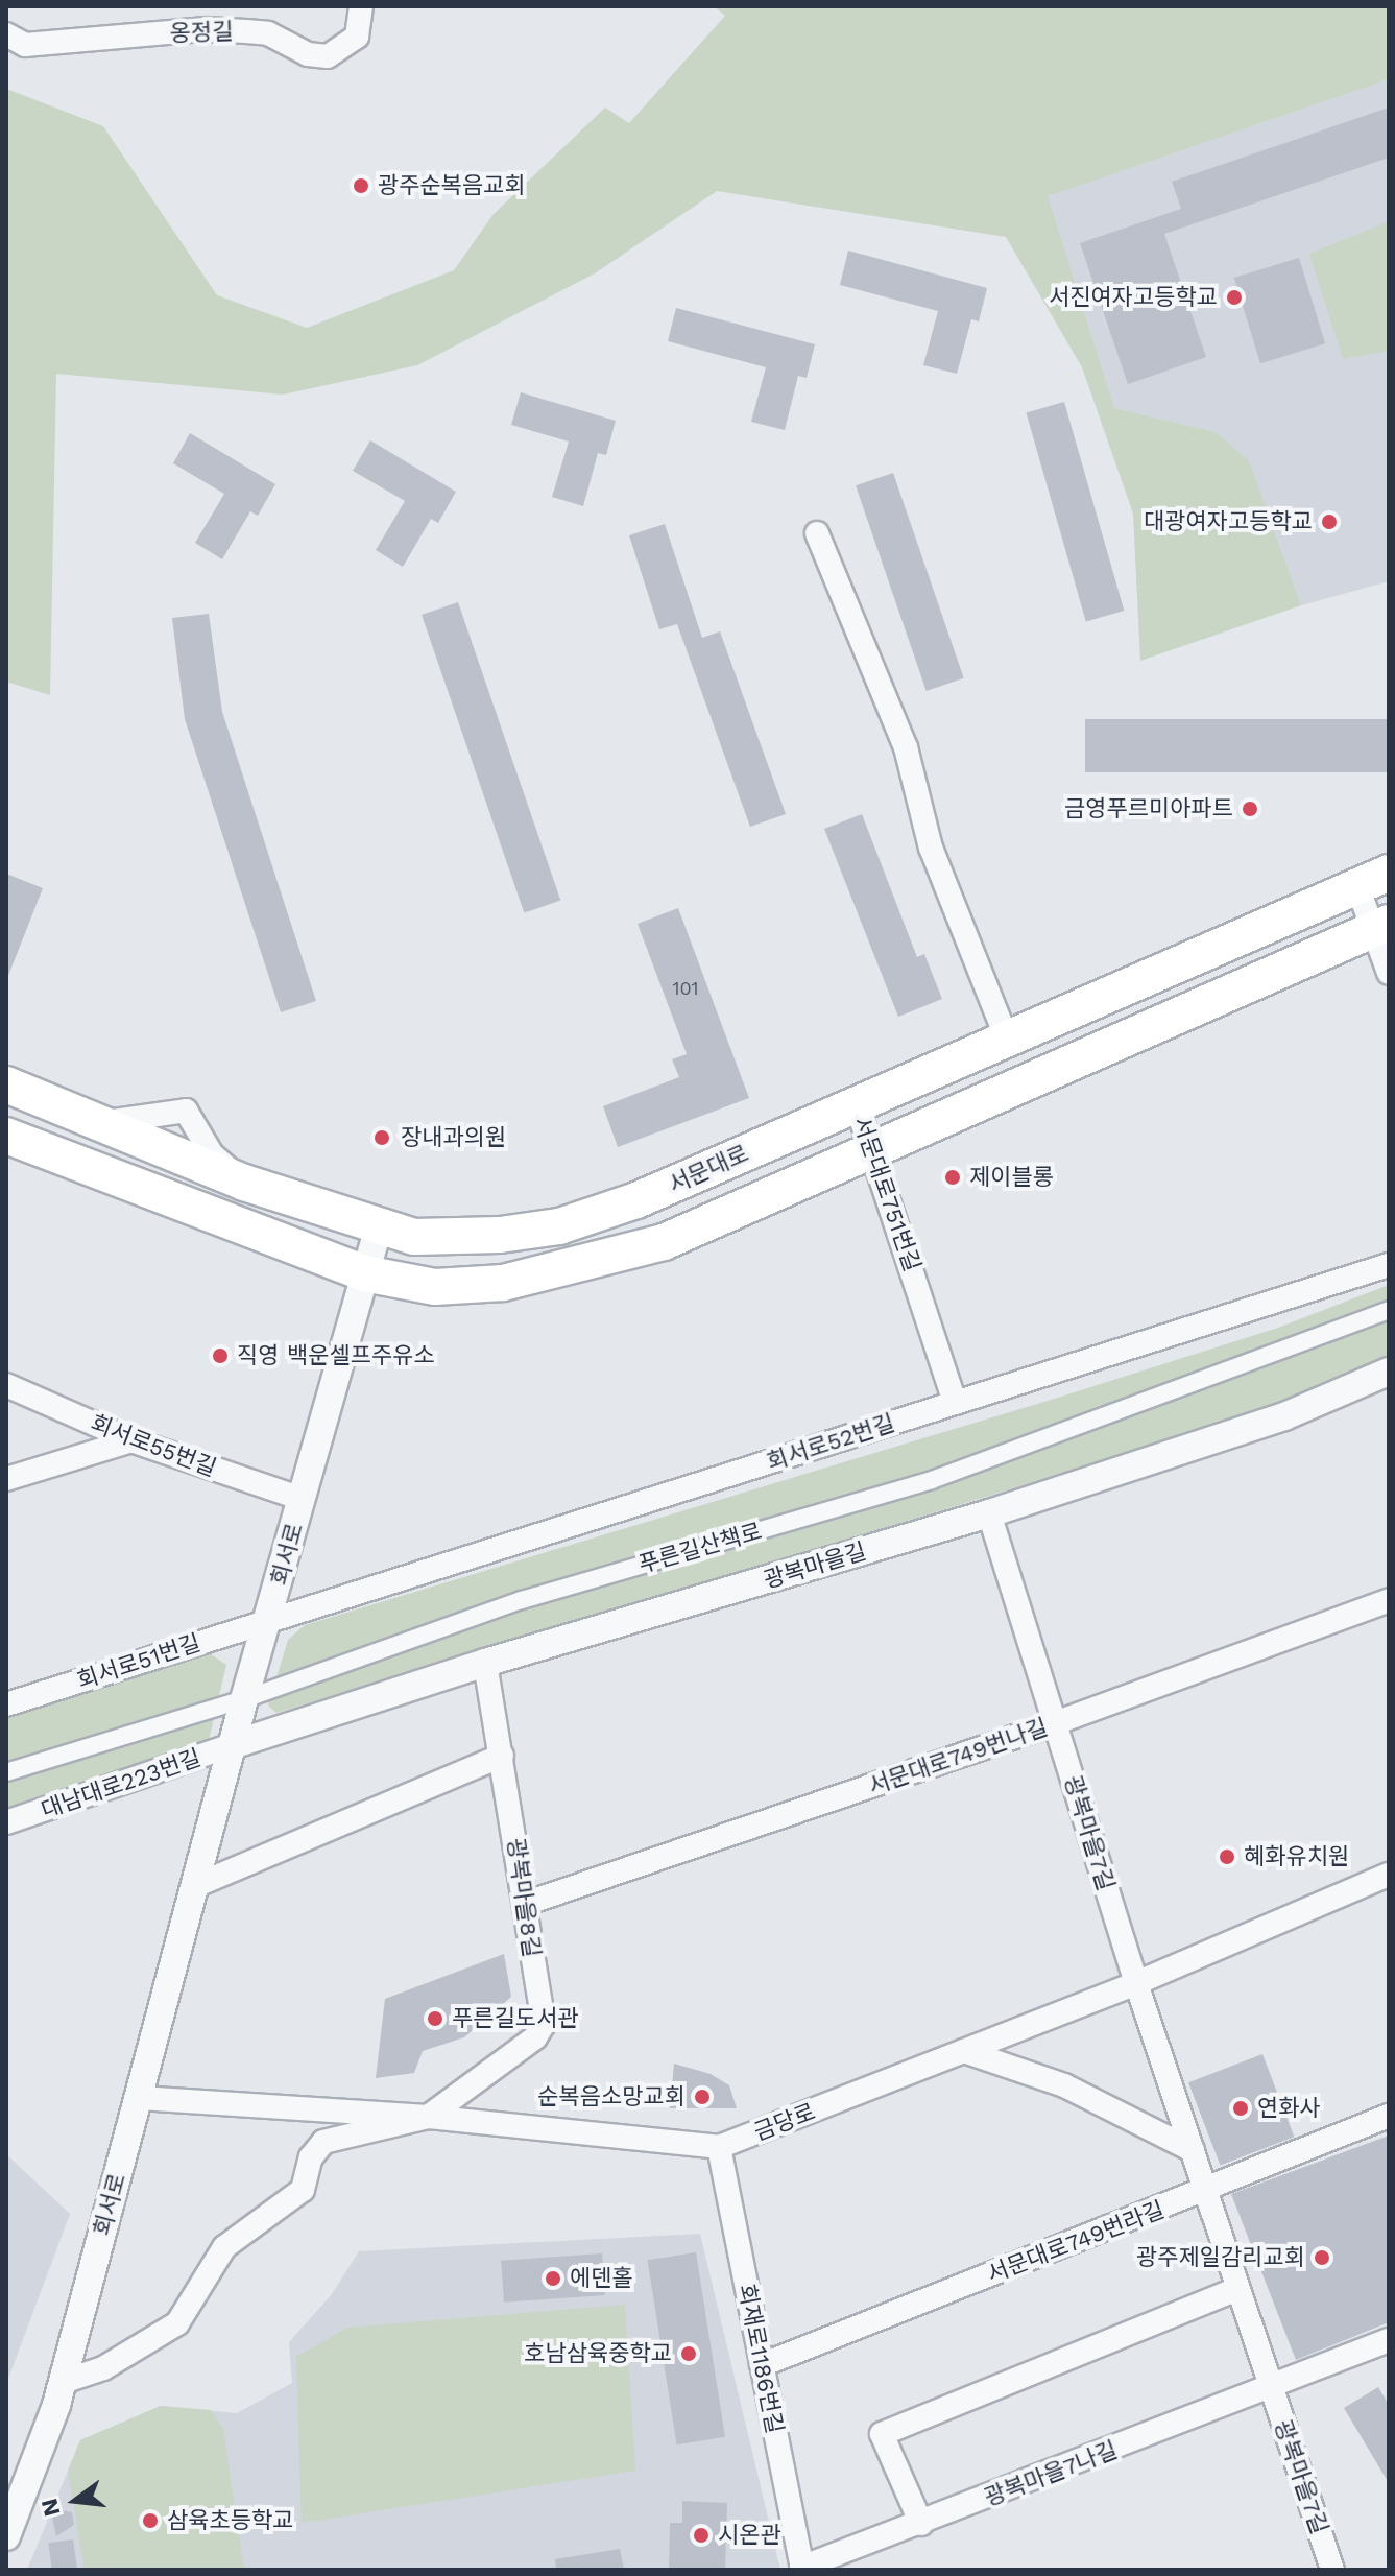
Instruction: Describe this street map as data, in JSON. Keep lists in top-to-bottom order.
{
  "streets": {
    "main road": ["서문대로"],
    "street": [
      "옹정길",
      "서문대로751번길",
      "회서로52번길",
      "회서로55번길",
      "푸른길산책로",
      "회서로",
      "광복마을길",
      "회서로51번길",
      "서문대로749번나길",
      "대남대로223번길",
      "광복마을7길",
      "광복마을8길",
      "금당로",
      "서문대로749번라길",
      "회재로1186번길",
      "광복마을7나길"
    ]
  },
  "crossings": [
    ["서문대로", "서문대로751번길"],
    ["서문대로", "회서로"],
    ["서문대로751번길", "회서로52번길"],
    ["회서로52번길", "회서로"],
    ["회서로52번길", "회서로51번길"],
    ["회서로55번길", "회서로"],
    ["푸른길산책로", "회서로"],
    ["회서로", "광복마을길"],
    ["회서로", "회서로51번길"],
    ["회서로", "대남대로223번길"],
    ["회서로", "금당로"],
    ["광복마을길", "대남대로223번길"],
    ["광복마을길", "광복마을7길"],
    ["광복마을길", "광복마을8길"],
    ["서문대로749번나길", "광복마을7길"],
    ["서문대로749번나길", "광복마을8길"],
    ["광복마을7길", "금당로"],
    ["광복마을7길", "서문대로749번라길"],
    ["광복마을7길", "광복마을7나길"],
    ["광복마을8길", "금당로"],
    ["금당로", "회재로1186번길"],
    ["서문대로749번라길", "회재로1186번길"],
    ["회재로1186번길", "광복마을7나길"]
  ],
  "places": [
    "광주순복음교회",
    "서진여자고등학교",
    "대광여자고등학교",
    "금영푸르미아파트",
    "장내과의원",
    "제이블롱",
    "직영 백운셀프주유소",
    "혜화유치원",
    "푸른길도서관",
    "순복음소망교회",
    "연화사",
    "광주제일감리교회",
    "에덴홀",
    "호남삼육중학교",
    "삼육초등학교",
    "시온관"
  ],
  "house_numbers": ["101"],
  "north": "left"
}
